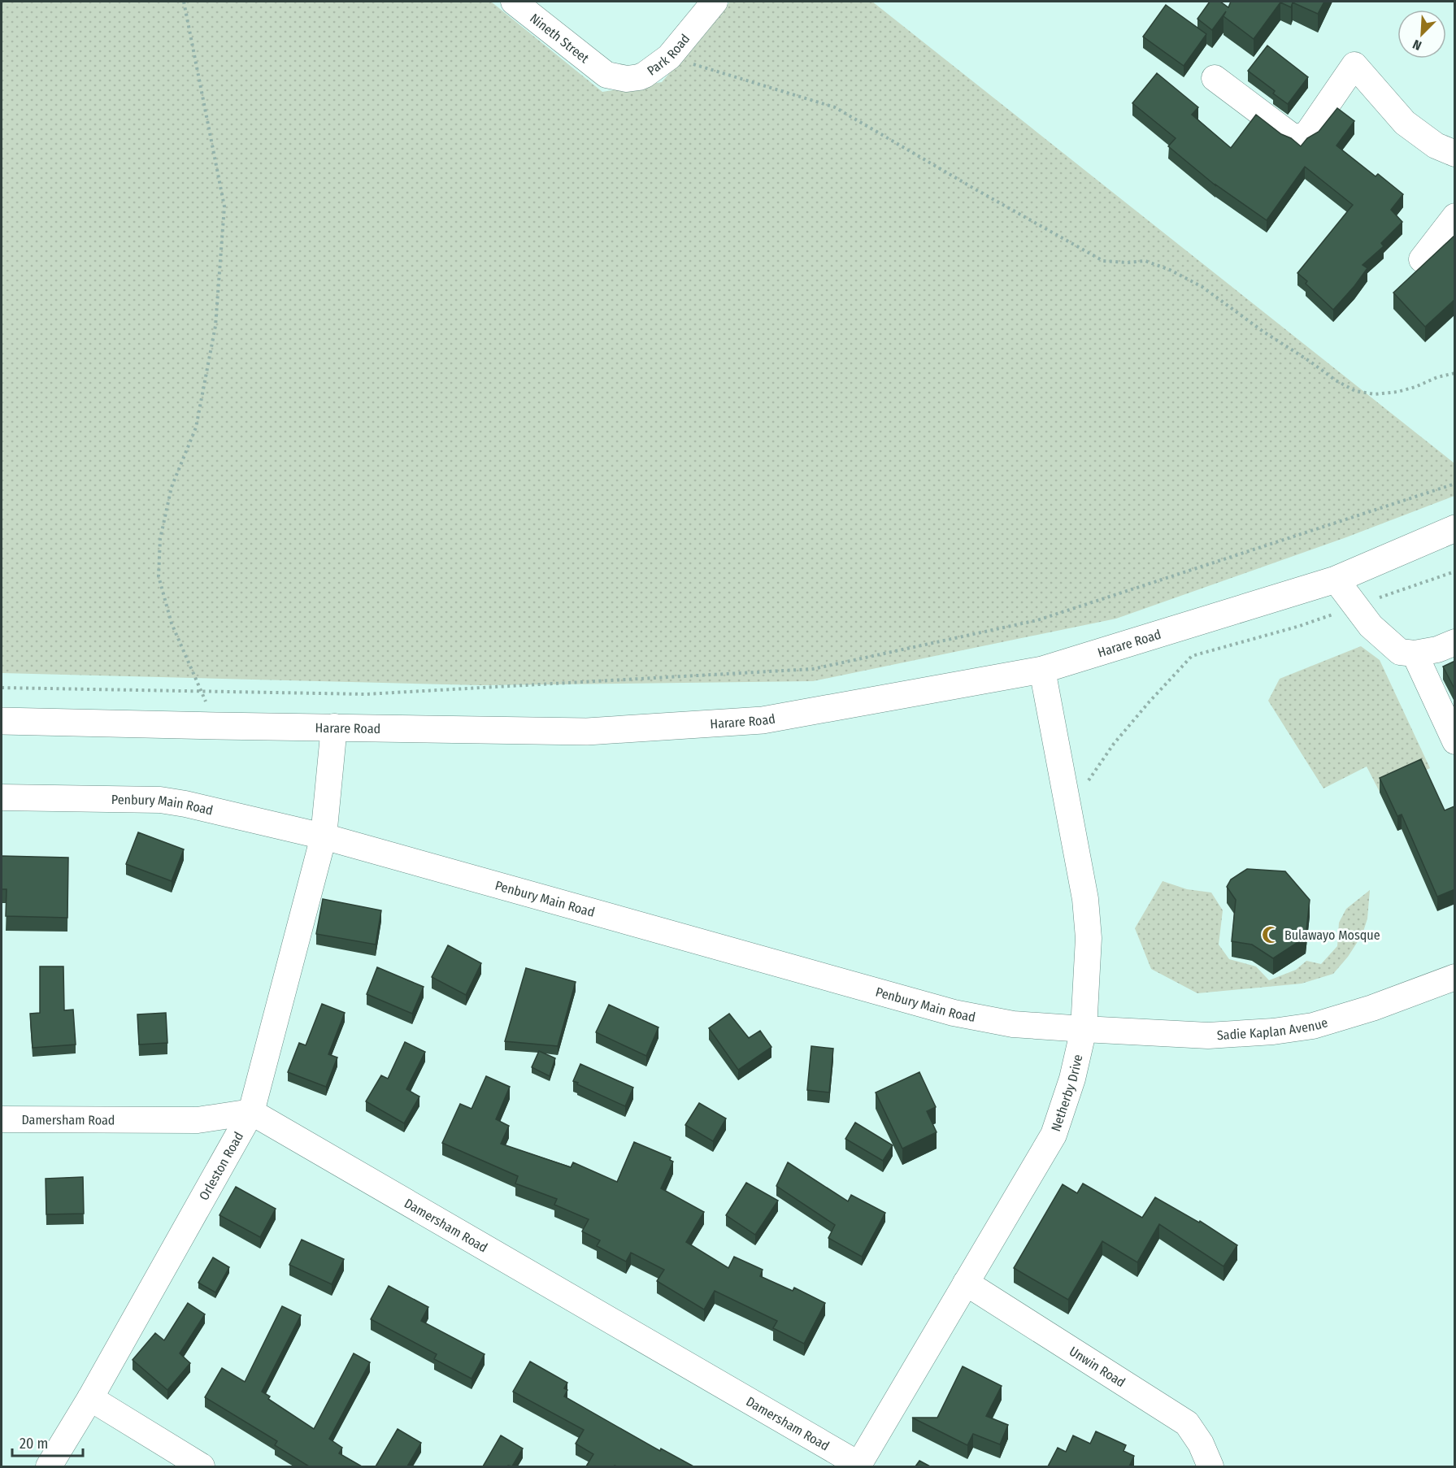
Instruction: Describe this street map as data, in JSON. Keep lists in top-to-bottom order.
{
  "streets": {
    "highway": ["Harare Road"],
    "street": [
      "Nineth Street",
      "Park Road",
      "Penbury Main Road",
      "Sadie Kaplan Avenue",
      "Netherby Drive",
      "Damersham Road",
      "Orleston Road",
      "Unwin Road"
    ]
  },
  "crossings": [
    ["Nineth Street", "Park Road"],
    ["Harare Road", "Netherby Drive"],
    ["Harare Road", "Orleston Road"],
    ["Penbury Main Road", "Sadie Kaplan Avenue"],
    ["Penbury Main Road", "Netherby Drive"],
    ["Penbury Main Road", "Orleston Road"],
    ["Sadie Kaplan Avenue", "Netherby Drive"],
    ["Netherby Drive", "Damersham Road"],
    ["Netherby Drive", "Unwin Road"],
    ["Damersham Road", "Orleston Road"]
  ],
  "places": {
    "mosque": ["Bulawayo Mosque"]
  },
  "scale_bar": "20 m",
  "north": "bottom left"
}
